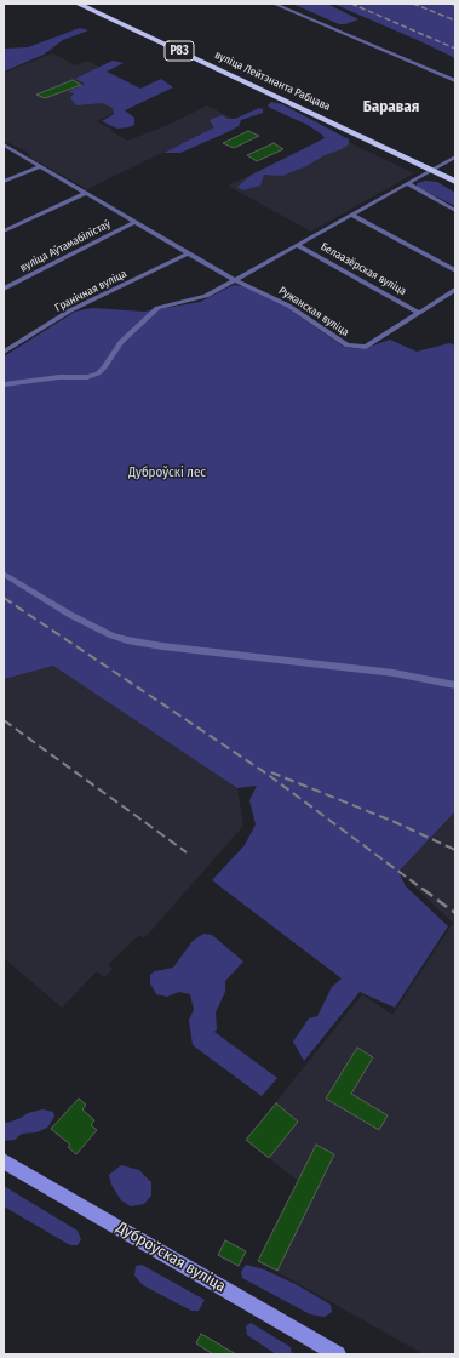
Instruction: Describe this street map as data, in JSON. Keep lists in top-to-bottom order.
{
  "streets": {
    "highway": ["Р83", "вуліца Лейтэнанта Рабцава"],
    "main road": ["Дуброўская вуліца"],
    "street": [
      "вуліца Аўтамабілістаў",
      "Белаазёрская вуліца",
      "Гранічная вуліца",
      "Ружанская вуліца"
    ]
  },
  "crossings": [
    ["вуліца Аўтамабілістаў", "Ружанская вуліца"],
    ["Белаазёрская вуліца", "Ружанская вуліца"],
    ["Гранічная вуліца", "Ружанская вуліца"]
  ],
  "districts": ["Баравая"],
  "parks": ["Дуброўскі лес"]
}
